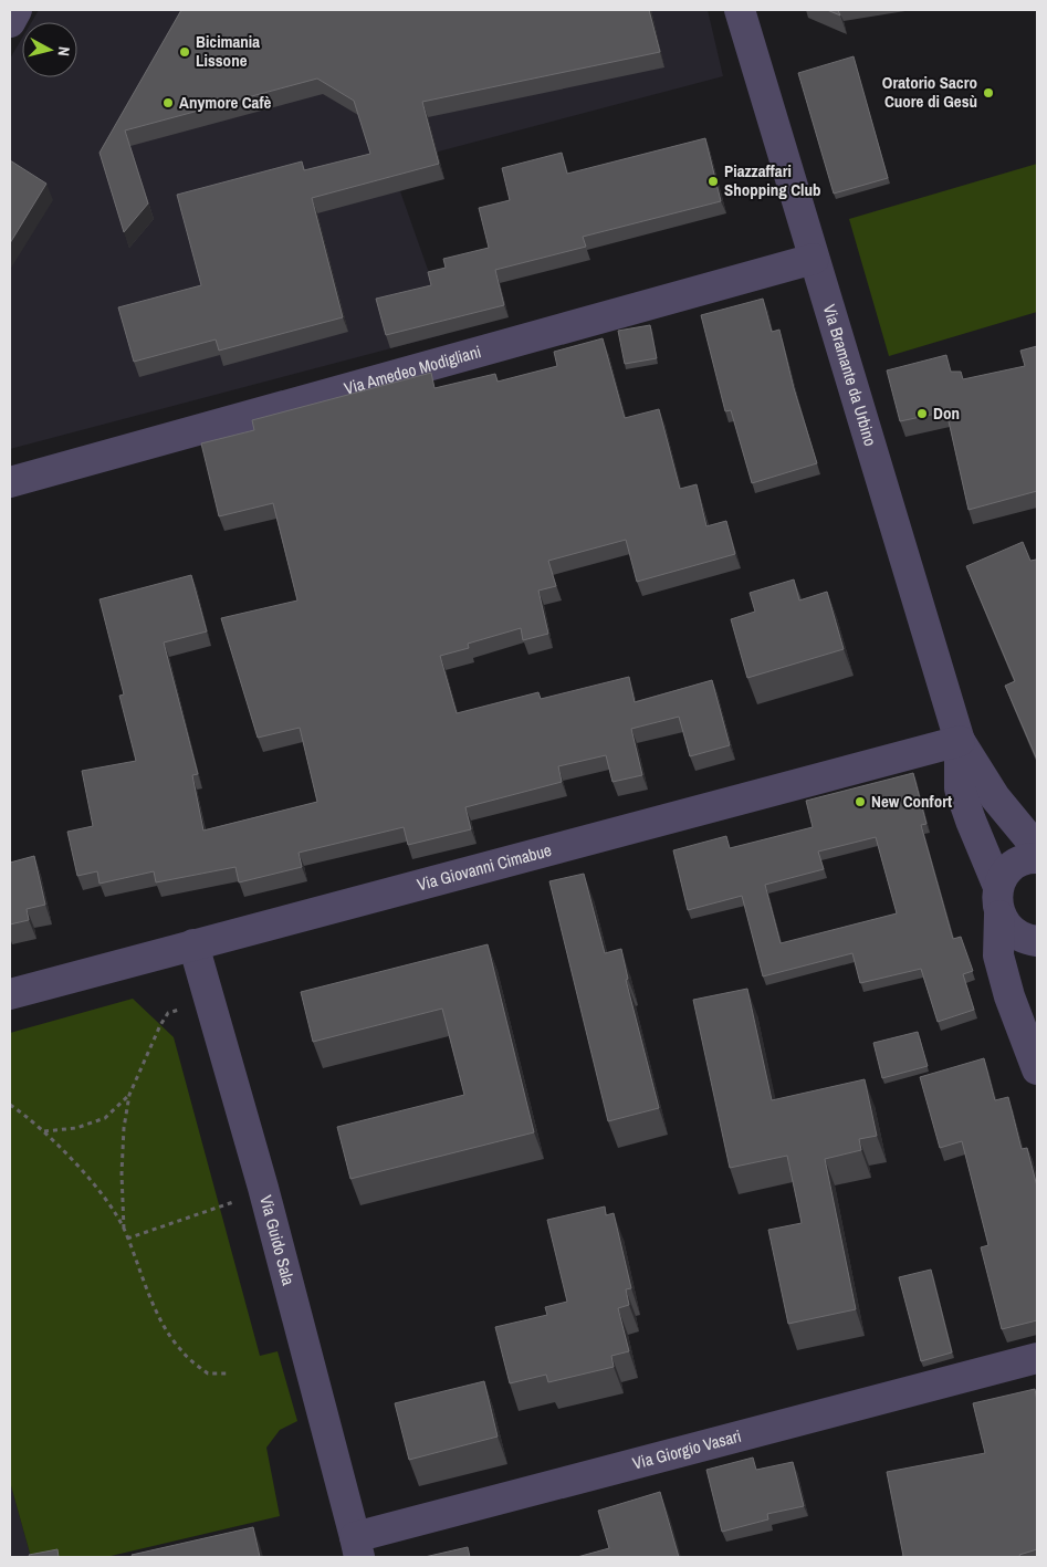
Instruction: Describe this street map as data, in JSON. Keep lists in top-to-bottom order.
{
  "streets": {
    "street": [
      "Via Amedeo Modigliani",
      "Via Bramante da Urbino",
      "Via Giovanni Cimabue",
      "Via Guido Sala",
      "Via Giorgio Vasari"
    ]
  },
  "crossings": [
    ["Via Amedeo Modigliani", "Via Bramante da Urbino"],
    ["Via Bramante da Urbino", "Via Giovanni Cimabue"],
    ["Via Giovanni Cimabue", "Via Guido Sala"],
    ["Via Guido Sala", "Via Giorgio Vasari"]
  ],
  "places": [
    "Bicimania Lissone",
    "Oratorio Sacro Cuore di Gesù",
    "Anymore Cafè",
    "Piazzaffari Shopping Club",
    "Don",
    "New Confort"
  ],
  "north": "right"
}
